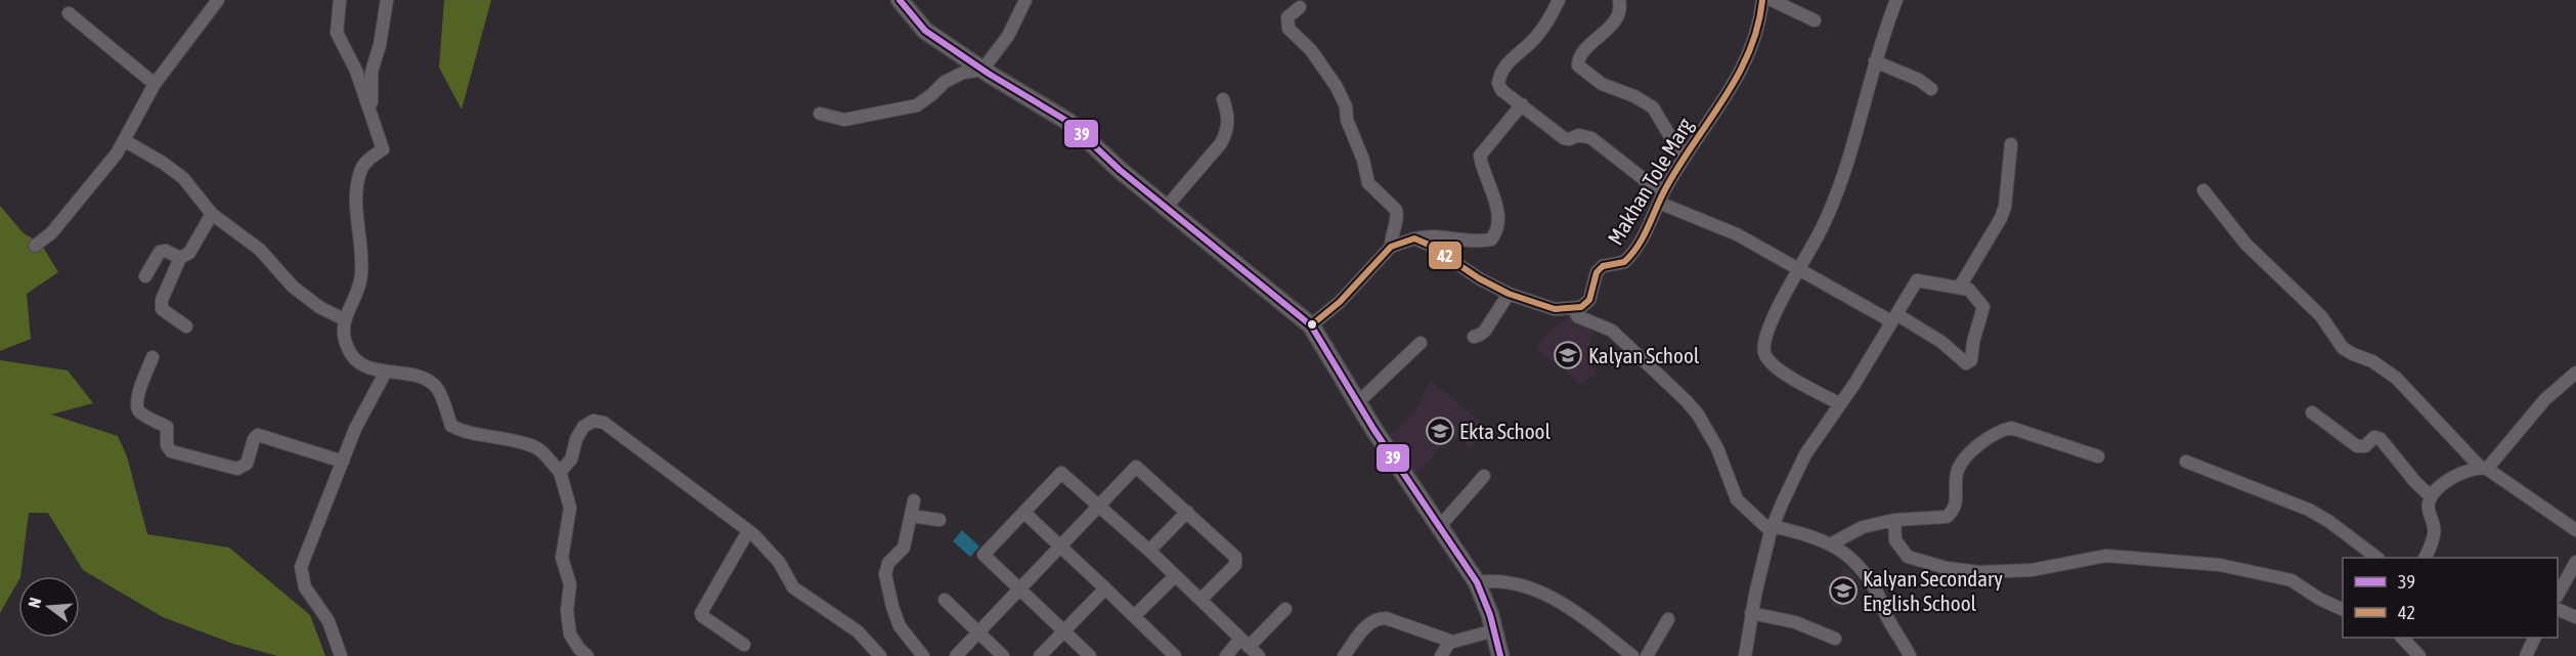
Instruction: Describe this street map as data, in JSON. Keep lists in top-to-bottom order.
{
  "streets": {
    "street": ["Makhan Tole Marg"]
  },
  "places": {
    "school or university": ["Kalyan School", "Ekta School", "Kalyan Secondary English School"]
  },
  "lines": ["transit line 39", "transit line 42"],
  "legend": ["39", "42"],
  "north": "left"
}
